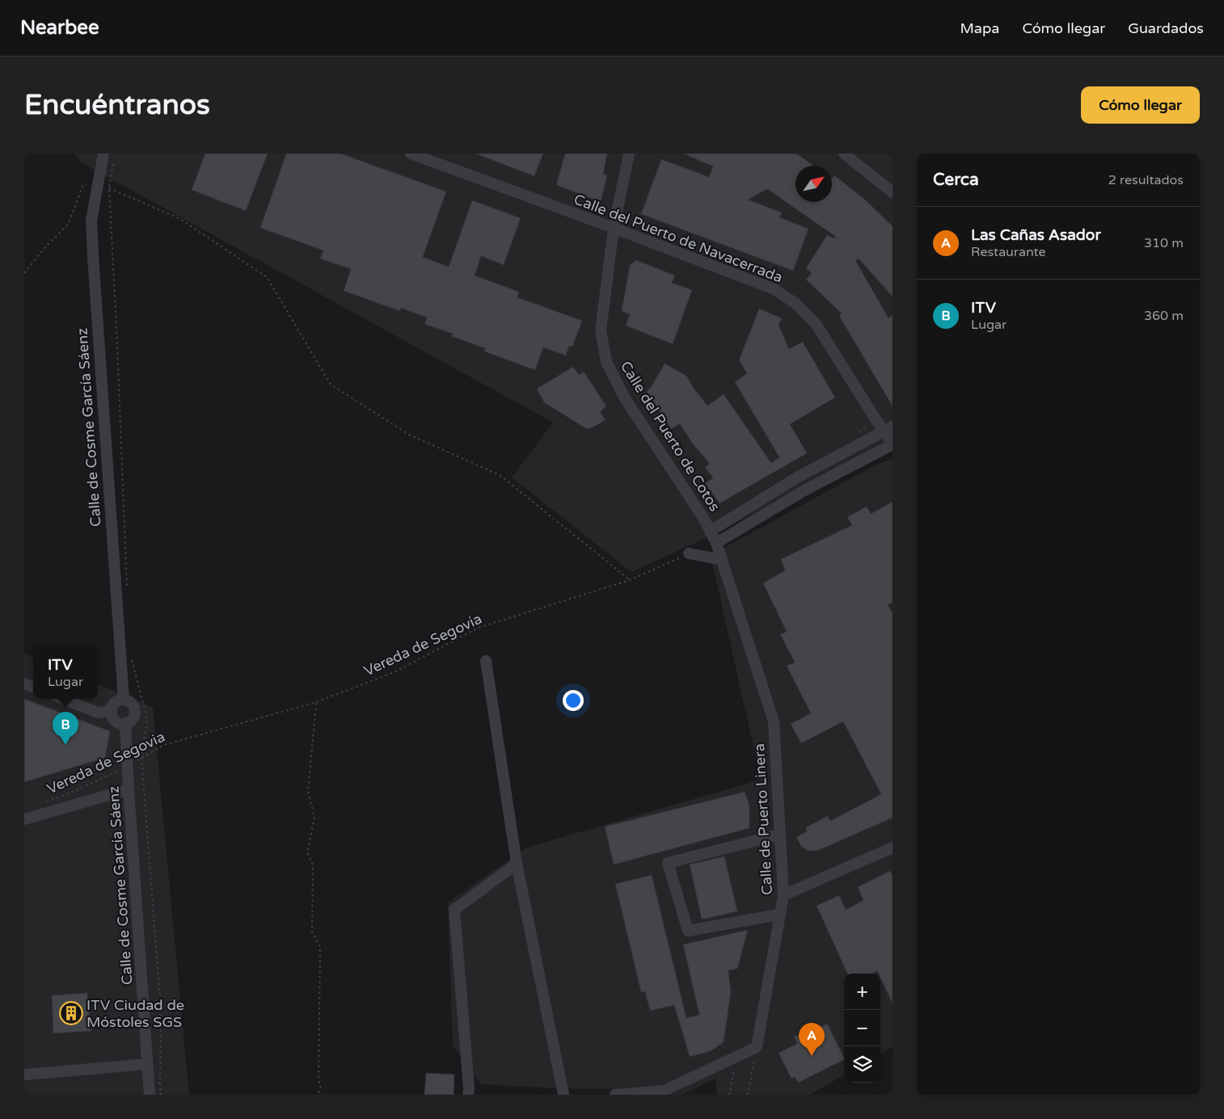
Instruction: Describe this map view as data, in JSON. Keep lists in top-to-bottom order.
{
  "streets": {
    "street": [
      "Calle del Puerto de Navacerrada",
      "Calle de Cosme García Sáenz",
      "Calle del Puerto de Cotos",
      "Calle de Puerto Linera"
    ],
    "path": ["Vereda de Segovia"]
  },
  "crossings": [
    ["Calle del Puerto de Navacerrada", "Calle del Puerto de Cotos"],
    ["Calle de Cosme García Sáenz", "Vereda de Segovia"],
    ["Calle del Puerto de Cotos", "Calle de Puerto Linera"]
  ],
  "places": {
    "building": ["ITV Ciudad de Móstoles SGS"]
  },
  "north": "top right",
  "page": {
    "header": "Nearbee",
    "nav": ["Mapa", "Cómo llegar", "Guardados"],
    "buttons": "Cómo llegar",
    "title": "Encuéntranos",
    "heading": ["Cerca", "2 resultados"],
    "list": [
      {
        "mark": "A",
        "name": "Las Cañas Asador",
        "note": "Restaurante",
        "value": "310 m"
      },
      {
        "mark": "B",
        "name": "ITV",
        "note": "Lugar",
        "value": "360 m"
      }
    ],
    "popup": ["ITV", "Lugar"],
    "pins": ["B", "A"],
    "map_buttons": ["+", "−"]
  }
}
